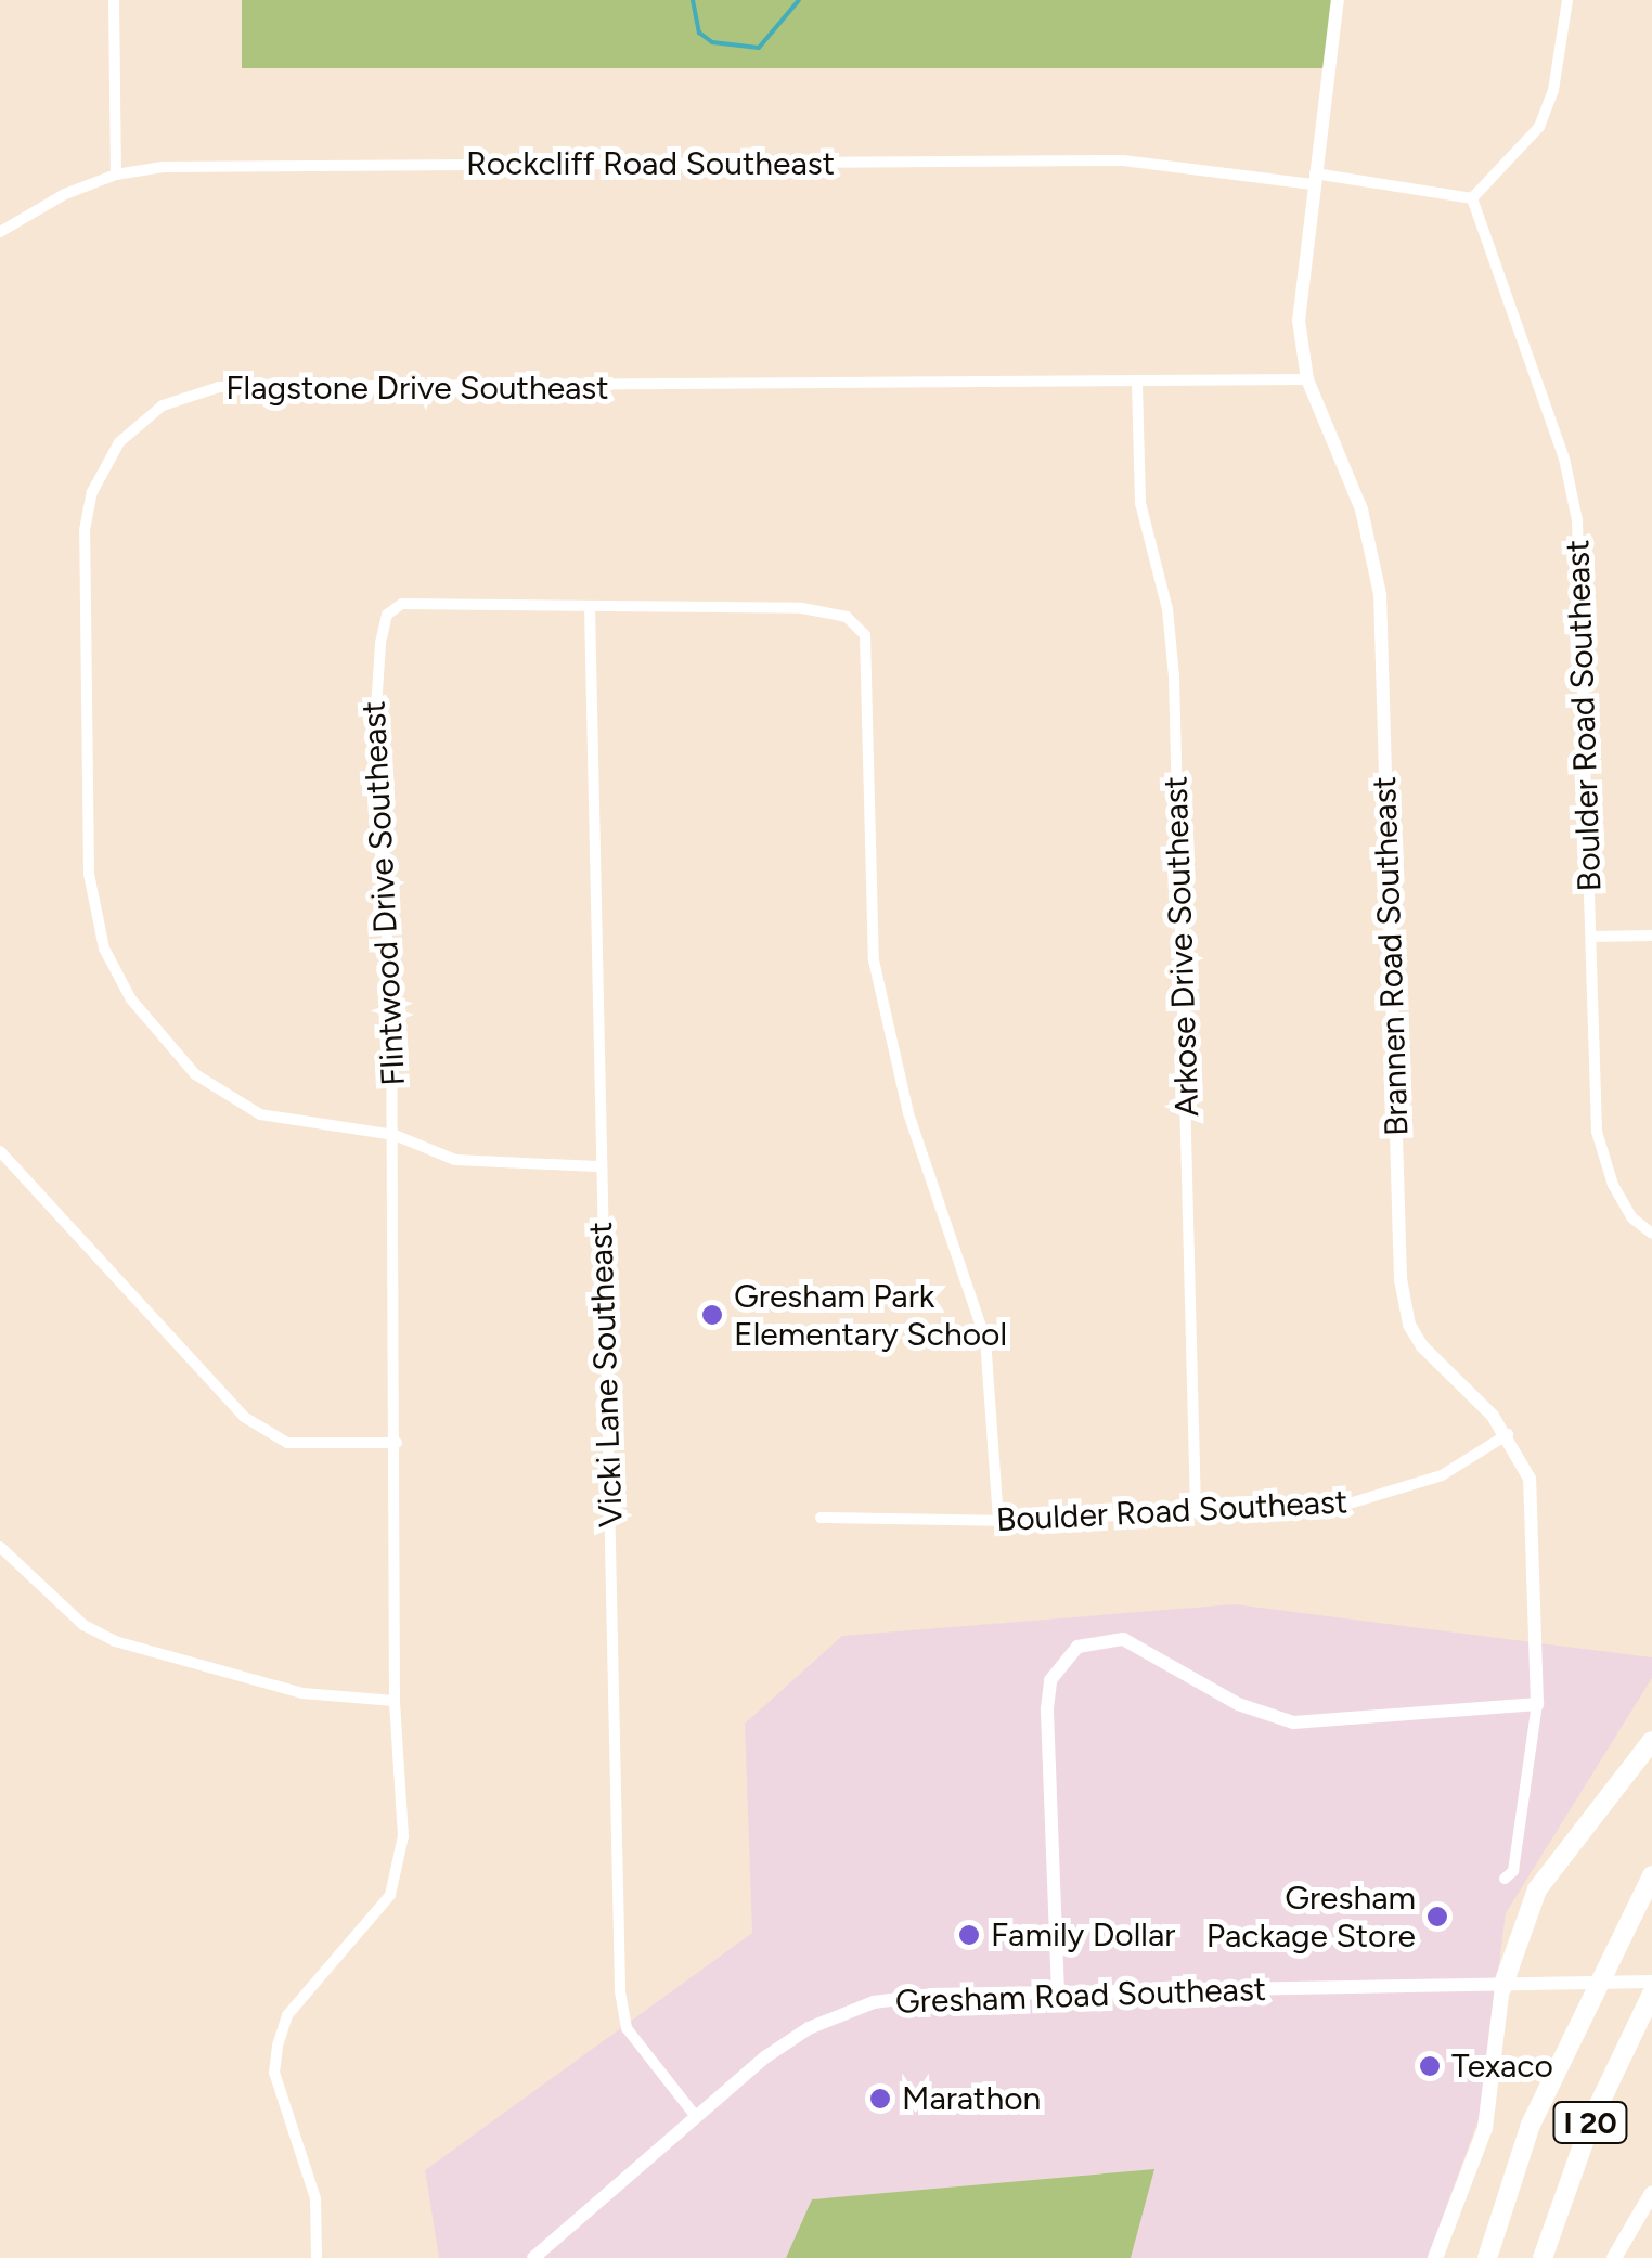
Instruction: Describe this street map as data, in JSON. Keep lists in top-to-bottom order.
{
  "streets": {
    "highway": ["I 20"],
    "street": [
      "Rockcliff Road Southeast",
      "Flagstone Drive Southeast",
      "Boulder Road Southeast",
      "Flintwood Drive Southeast",
      "Arkose Drive Southeast",
      "Brannen Road Southeast",
      "Vicki Lane Southeast",
      "Gresham Road Southeast"
    ]
  },
  "crossings": [
    ["Rockcliff Road Southeast", "Boulder Road Southeast"],
    ["Rockcliff Road Southeast", "Brannen Road Southeast"],
    ["Flagstone Drive Southeast", "Flintwood Drive Southeast"],
    ["Flagstone Drive Southeast", "Arkose Drive Southeast"],
    ["Flagstone Drive Southeast", "Brannen Road Southeast"],
    ["Flagstone Drive Southeast", "Vicki Lane Southeast"],
    ["Boulder Road Southeast", "Flintwood Drive Southeast"],
    ["Boulder Road Southeast", "Arkose Drive Southeast"],
    ["Boulder Road Southeast", "Brannen Road Southeast"],
    ["Flintwood Drive Southeast", "Vicki Lane Southeast"],
    ["Vicki Lane Southeast", "Gresham Road Southeast"]
  ],
  "places": [
    "Gresham Park Elementary School",
    "Gresham Package Store",
    "Family Dollar",
    "Texaco",
    "Marathon"
  ]
}
